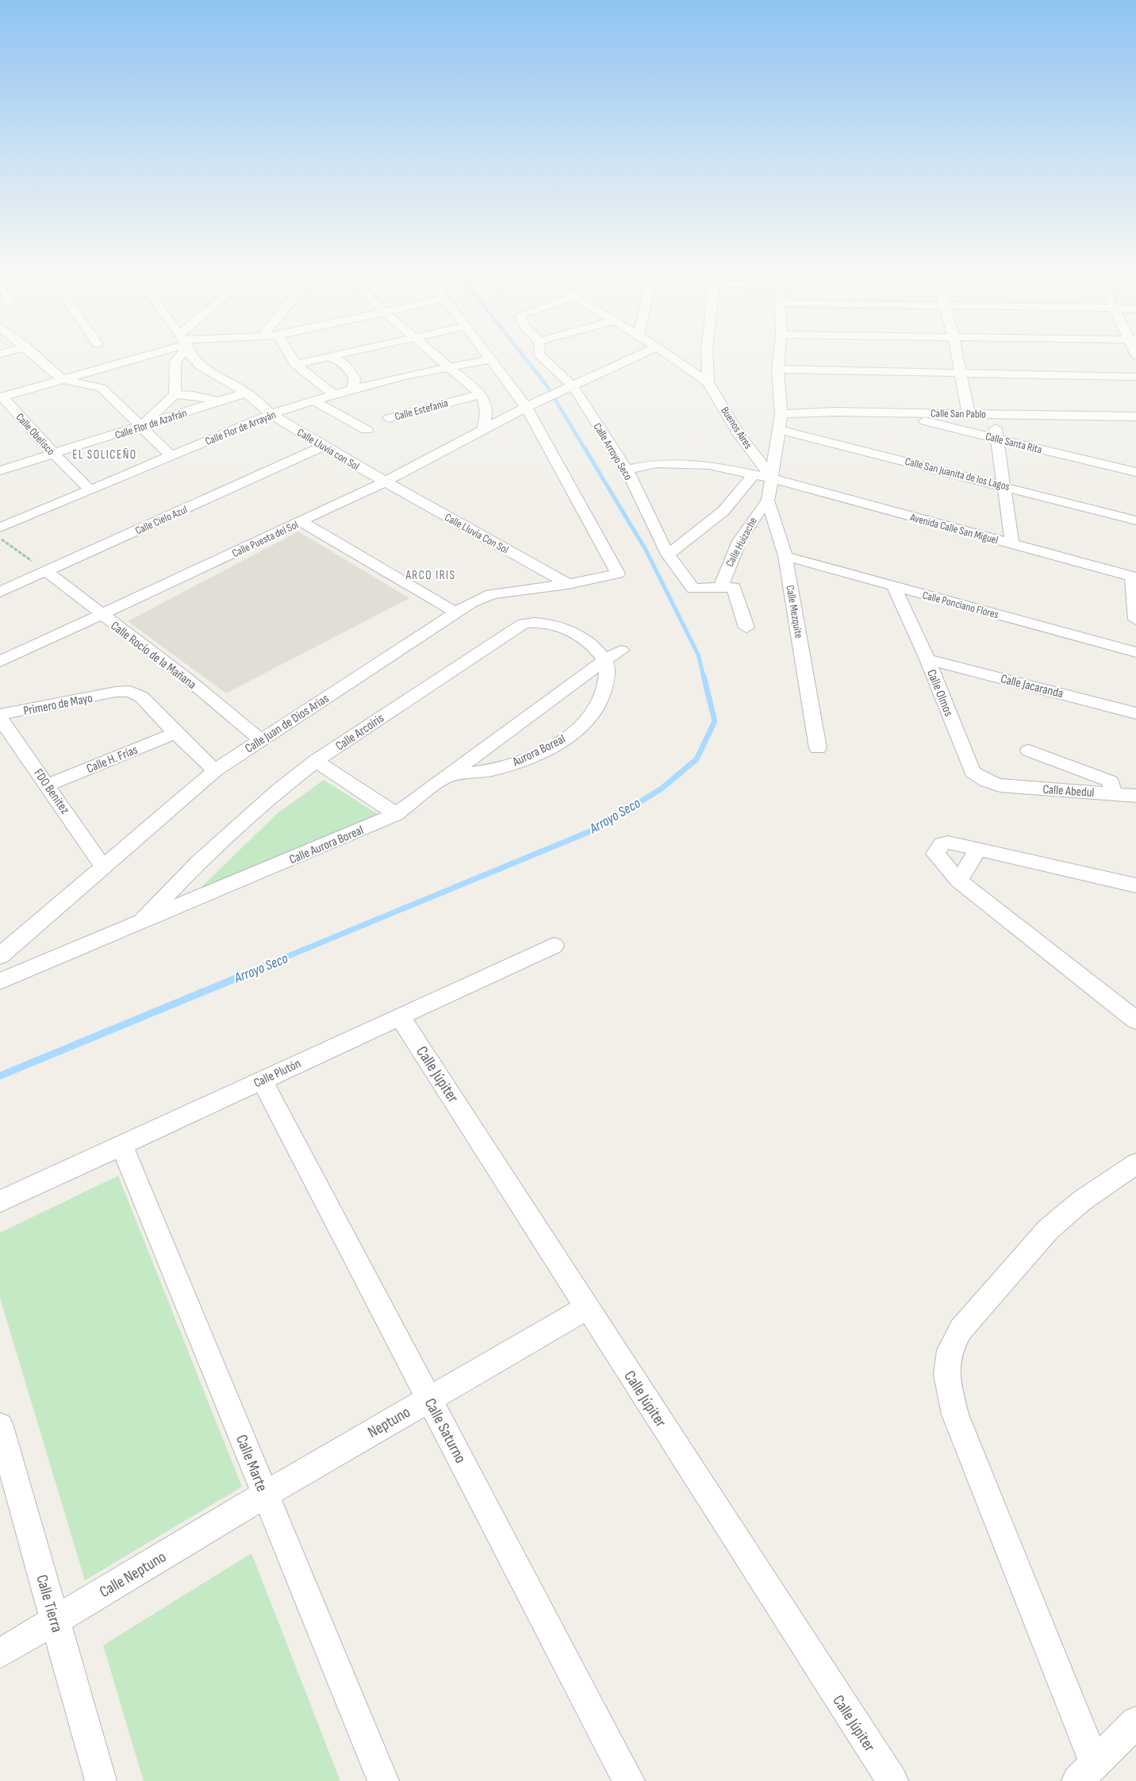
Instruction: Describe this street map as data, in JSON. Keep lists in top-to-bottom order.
{
  "streets": {
    "street": [
      "Calle Estefanía",
      "Calle San Pablo",
      "Calle Flor de Azafrán",
      "Calle Flor de Arrayán",
      "Buenos Aires",
      "Calle Obelisco",
      "Calle Santa Rita",
      "Calle Lluvia con Sol",
      "Calle Arroyo Seco",
      "Calle San Juanita de los Lagos",
      "Calle Cielo Azul",
      "Avenida Calle San Miguel",
      "Calle Lluvia Con Sol",
      "Calle Puesta del Sol",
      "Calle Huizache",
      "Calle Ponciano Flores",
      "Calle Mezquite",
      "Calle Rocío de la Mañana",
      "Calle Jacaranda",
      "Calle Olmos",
      "Primero de Mayo",
      "Calle Juan de Dios Arias",
      "Calle Arcoíris",
      "Aurora Boreal",
      "Calle H. Frías",
      "Calle Abedul",
      "FDO Benitez",
      "Calle Aurora Boreal",
      "Calle Plutón",
      "Calle Júpiter",
      "Neptuno",
      "Calle Saturno",
      "Calle Marte",
      "Calle Neptuno",
      "Calle Tierra"
    ]
  },
  "crossings": [
    ["Calle San Pablo", "Calle Santa Rita"],
    ["Calle San Pablo", "Calle Mezquite"],
    ["Calle Flor de Azafrán", "Calle Obelisco"],
    ["Calle Flor de Azafrán", "Calle Lluvia con Sol"],
    ["Calle Flor de Arrayán", "Calle Obelisco"],
    ["Calle Flor de Arrayán", "Calle Lluvia con Sol"],
    ["Buenos Aires", "Avenida Calle San Miguel"],
    ["Buenos Aires", "Calle Mezquite"],
    ["Calle Lluvia con Sol", "Calle Cielo Azul"],
    ["Calle Lluvia con Sol", "Calle Lluvia Con Sol"],
    ["Calle Lluvia con Sol", "Calle Puesta del Sol"],
    ["Calle Arroyo Seco", "Avenida Calle San Miguel"],
    ["Calle Arroyo Seco", "Calle Puesta del Sol"],
    ["Calle Arroyo Seco", "Calle Huizache"],
    ["Calle San Juanita de los Lagos", "Calle Mezquite"],
    ["Calle Cielo Azul", "Calle Rocío de la Mañana"],
    ["Avenida Calle San Miguel", "Calle Mezquite"],
    ["Calle Lluvia Con Sol", "Calle Puesta del Sol"],
    ["Calle Lluvia Con Sol", "Calle Juan de Dios Arias"],
    ["Calle Puesta del Sol", "Calle Rocío de la Mañana"],
    ["Calle Puesta del Sol", "Calle Juan de Dios Arias"],
    ["Calle Huizache", "Calle Mezquite"],
    ["Calle Ponciano Flores", "Calle Mezquite"],
    ["Calle Ponciano Flores", "Calle Olmos"],
    ["Calle Rocío de la Mañana", "Calle Juan de Dios Arias"],
    ["Calle Jacaranda", "Calle Olmos"],
    ["Calle Olmos", "Calle Abedul"],
    ["Primero de Mayo", "Calle H. Frías"],
    ["Primero de Mayo", "FDO Benitez"],
    ["Calle Juan de Dios Arias", "FDO Benitez"],
    ["Calle Arcoíris", "Aurora Boreal"],
    ["Calle Arcoíris", "Calle Aurora Boreal"],
    ["Aurora Boreal", "Calle Aurora Boreal"],
    ["Calle H. Frías", "FDO Benitez"],
    ["Calle Plutón", "Calle Júpiter"],
    ["Calle Plutón", "Calle Saturno"],
    ["Calle Plutón", "Calle Marte"],
    ["Calle Júpiter", "Neptuno"],
    ["Neptuno", "Calle Saturno"],
    ["Neptuno", "Calle Marte"],
    ["Neptuno", "Calle Neptuno"],
    ["Calle Marte", "Calle Neptuno"],
    ["Calle Neptuno", "Calle Tierra"]
  ],
  "districts": ["EL SOLICEÑO", "ARCO IRIS"],
  "water": ["Arroyo Seco"]
}
